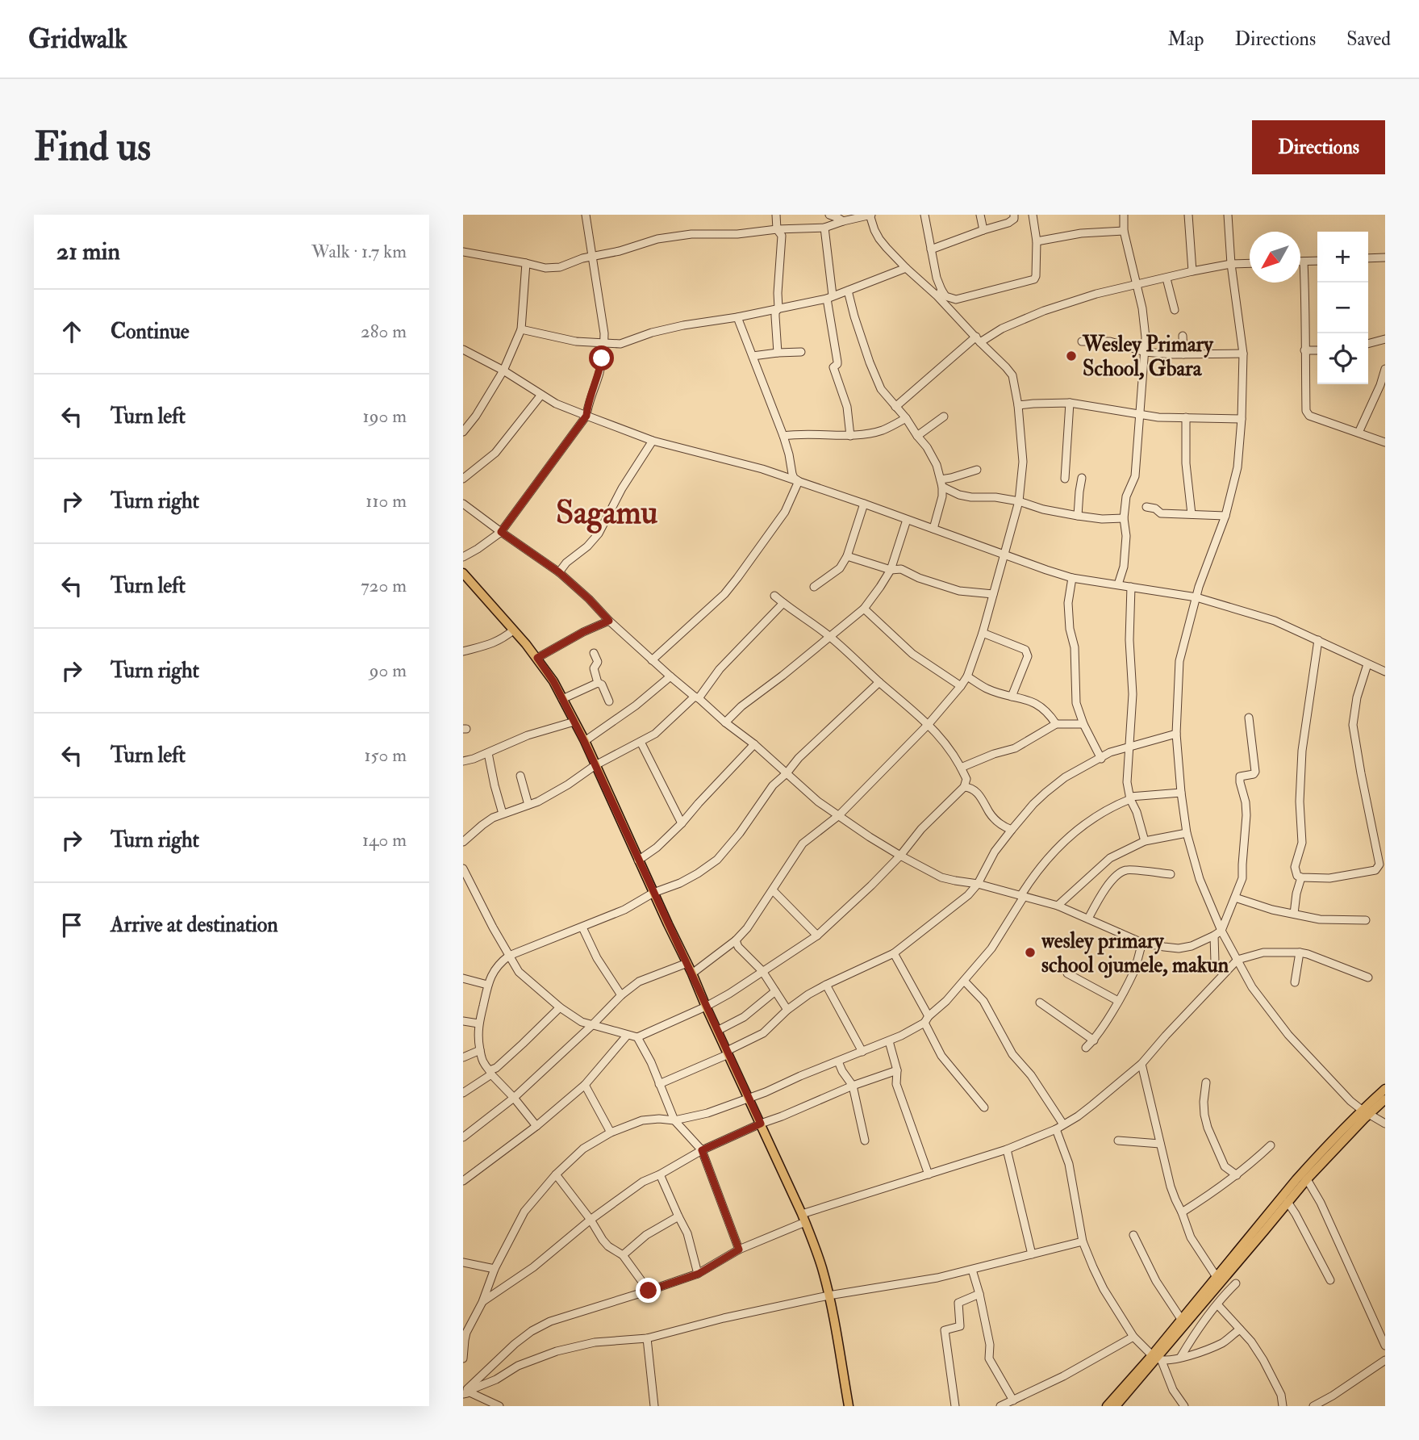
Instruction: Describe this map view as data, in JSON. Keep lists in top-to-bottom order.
{
  "districts": ["Sagamu"],
  "places": ["Wesley Primary School, Gbara", "wesley primary school ojumele, makun"],
  "north": "bottom left",
  "page": {
    "header": "Gridwalk",
    "nav": ["Map", "Directions", "Saved"],
    "buttons": "Directions",
    "title": "Find us",
    "heading": ["21 min", "Walk · 1.7 km"],
    "map_buttons": ["+", "−"],
    "list": [
      ["Continue", "280 m"],
      ["Turn left", "190 m"],
      ["Turn right", "110 m"],
      ["Turn left", "720 m"],
      ["Turn right", "90 m"],
      ["Turn left", "150 m"],
      ["Turn right", "140 m"],
      "Arrive at destination"
    ]
  }
}
